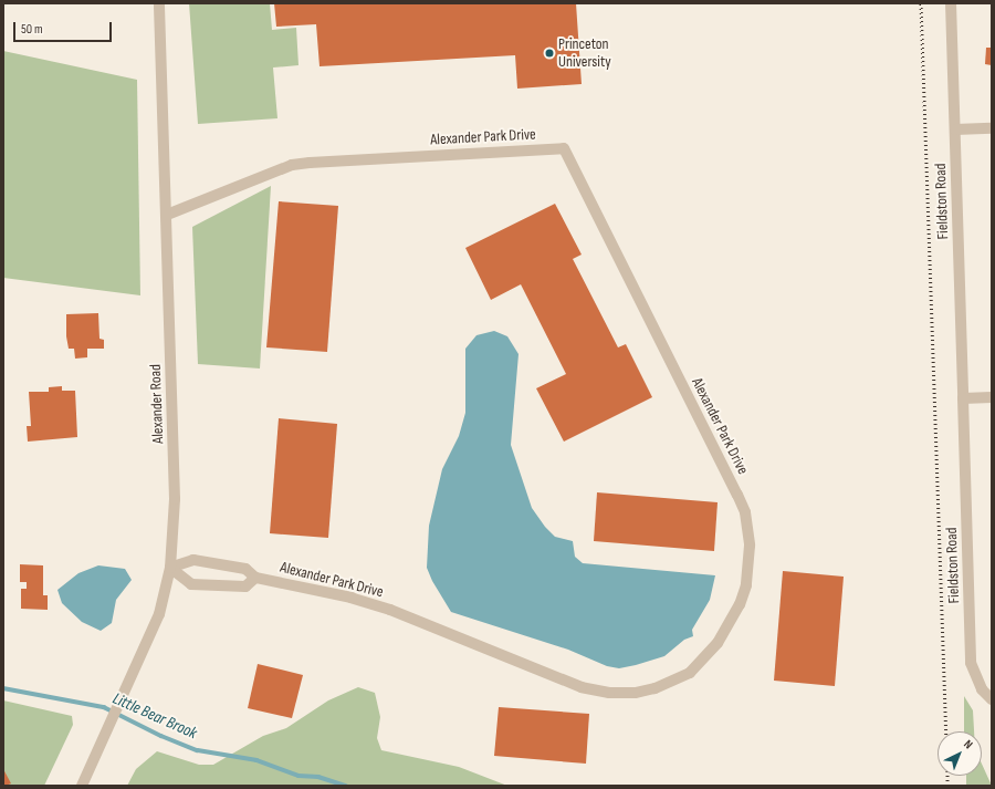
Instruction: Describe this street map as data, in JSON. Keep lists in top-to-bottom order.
{
  "streets": {
    "street": ["Alexander Park Drive", "Fieldston Road", "Alexander Road"]
  },
  "crossings": [
    ["Alexander Park Drive", "Alexander Road"]
  ],
  "water": ["Little Bear Brook"],
  "places": ["Princeton University"],
  "scale_bar": "50 m",
  "north": "top right"
}
